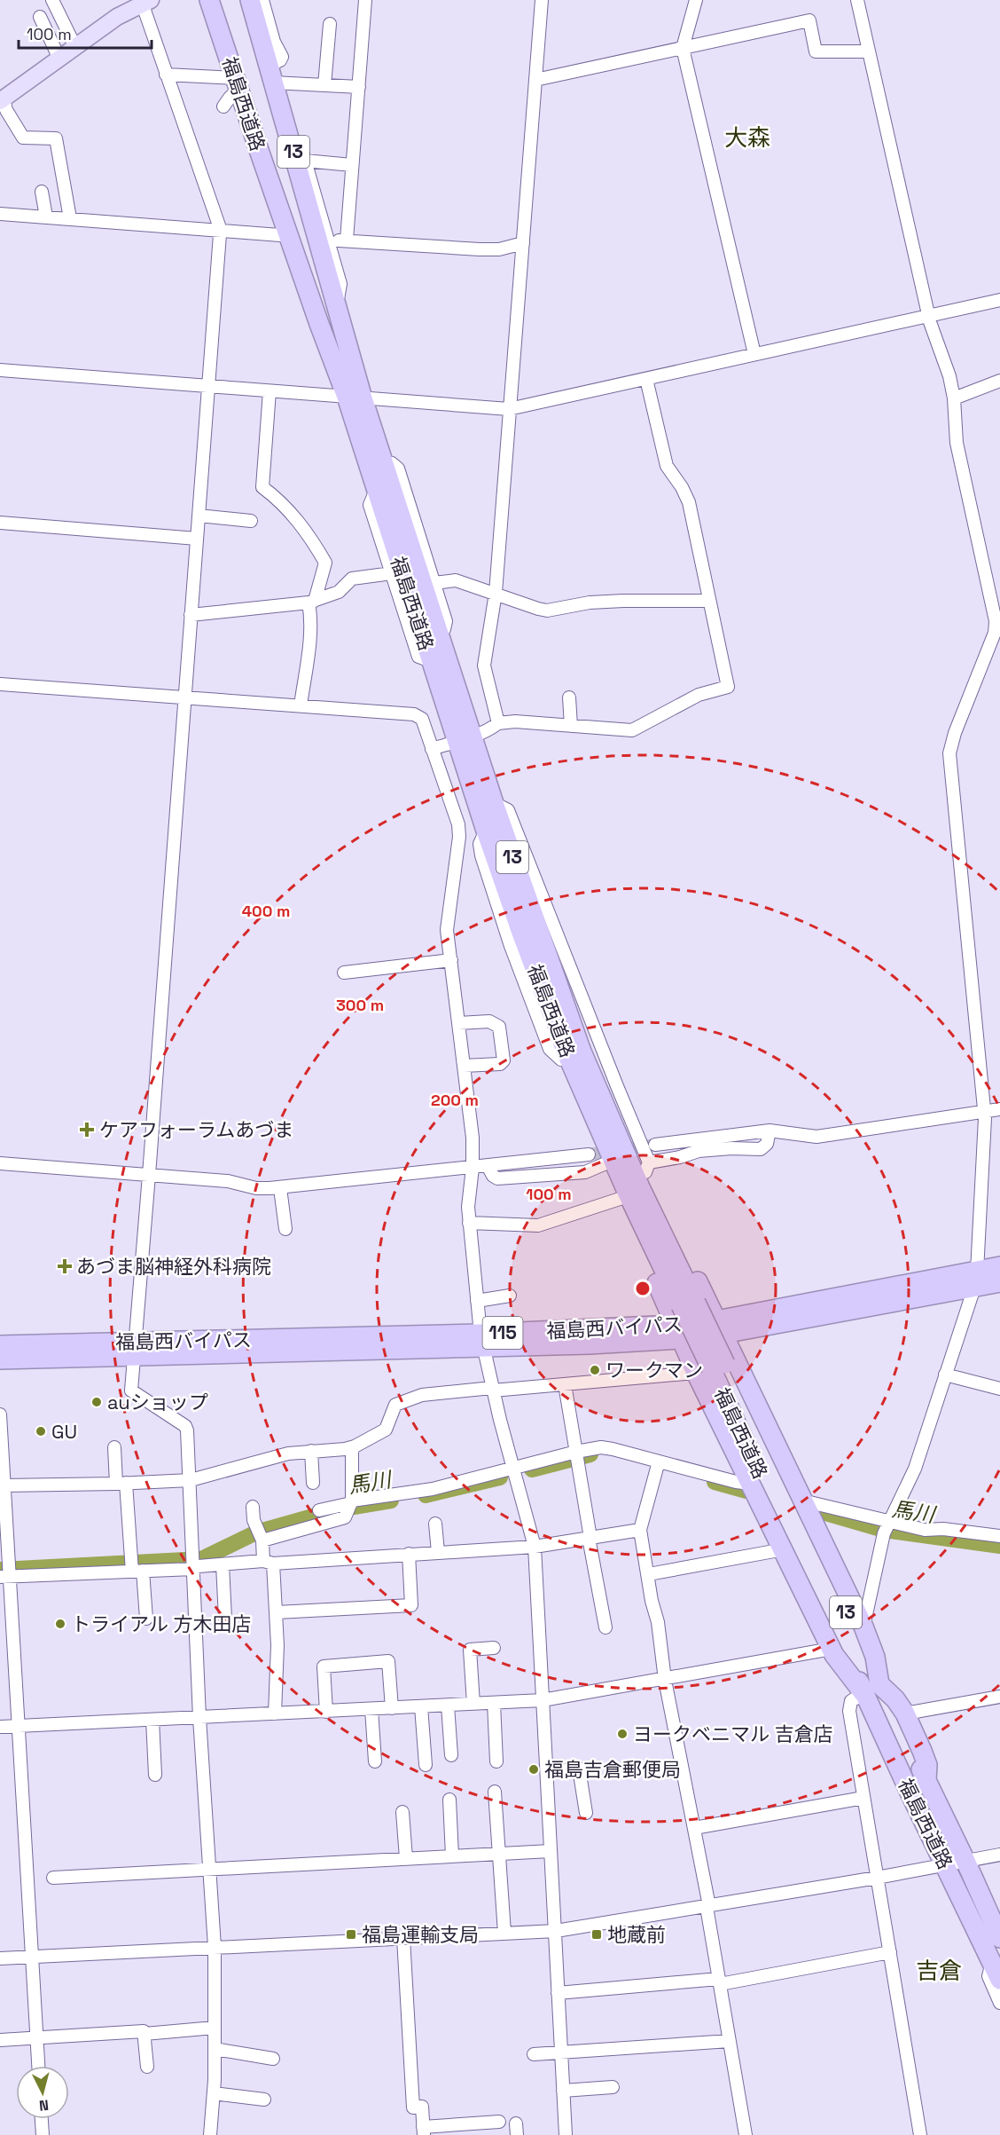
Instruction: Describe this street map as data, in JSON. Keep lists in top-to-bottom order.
{
  "streets": {
    "highway": [
      "福島西道路",
      "13",
      "福島西バイパス",
      "115"
    ]
  },
  "districts": ["大森", "吉倉"],
  "water": ["馬川"],
  "places": {
    "health": ["ケアフォーラムあづま", "あづま脳神経外科病院"],
    "other": [
      "ワークマン",
      "auショップ",
      "GU",
      "トライアル 方木田店",
      "ヨークベニマル 吉倉店",
      "福島吉倉郵便局"
    ],
    "transit": ["福島運輸支局", "地蔵前"]
  },
  "scale_bar": "100 m",
  "north": "bottom",
  "rings": [
    "400 m",
    "300 m",
    "200 m",
    "100 m"
  ]
}
